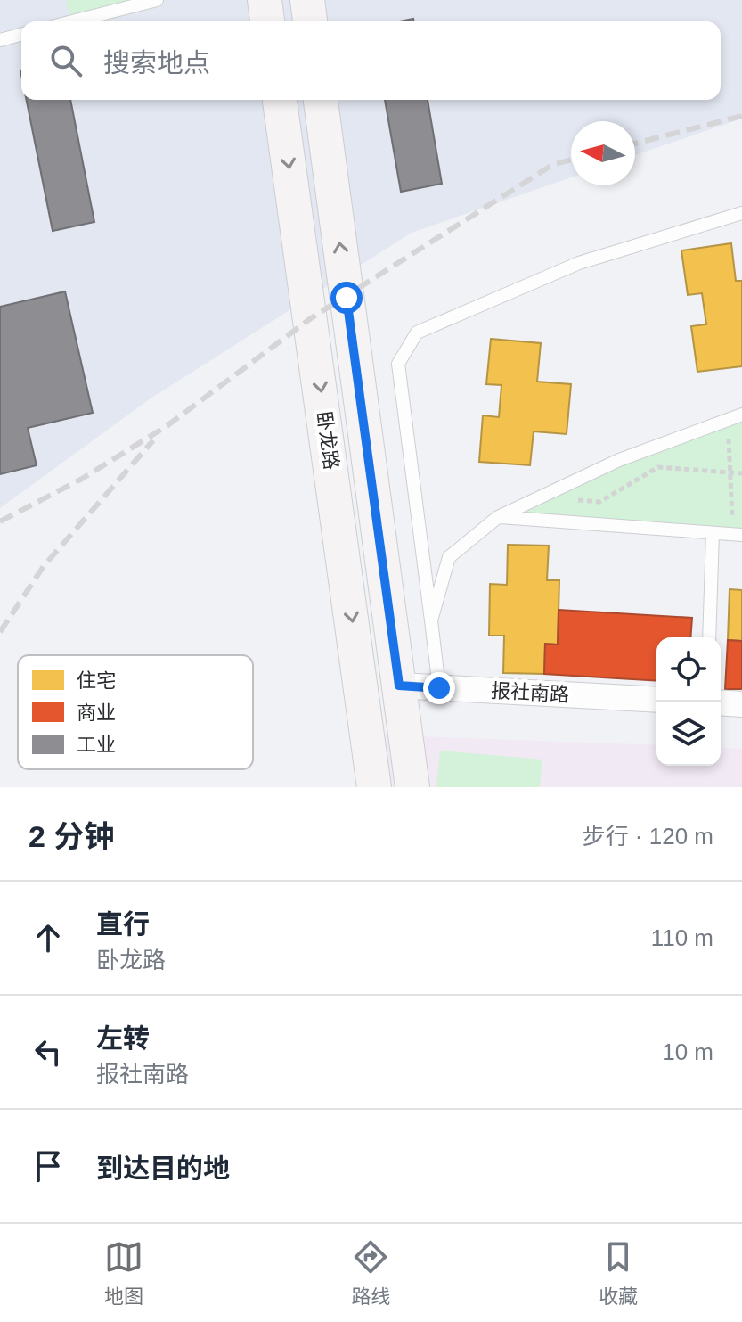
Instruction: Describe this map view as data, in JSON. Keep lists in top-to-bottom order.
{
  "streets": {
    "main road": ["卧龙路"],
    "street": ["报社南路"]
  },
  "crossings": [
    ["卧龙路", "报社南路"]
  ],
  "legend": ["住宅", "商业", "工业"],
  "north": "left",
  "page": {
    "search": "搜索地点",
    "heading": ["2 分钟", "步行 · 120 m"],
    "list": [
      ["直行", "卧龙路", "110 m"],
      ["左转", "报社南路", "10 m"],
      "到达目的地"
    ],
    "nav": ["地图", "路线", "收藏"]
  }
}
